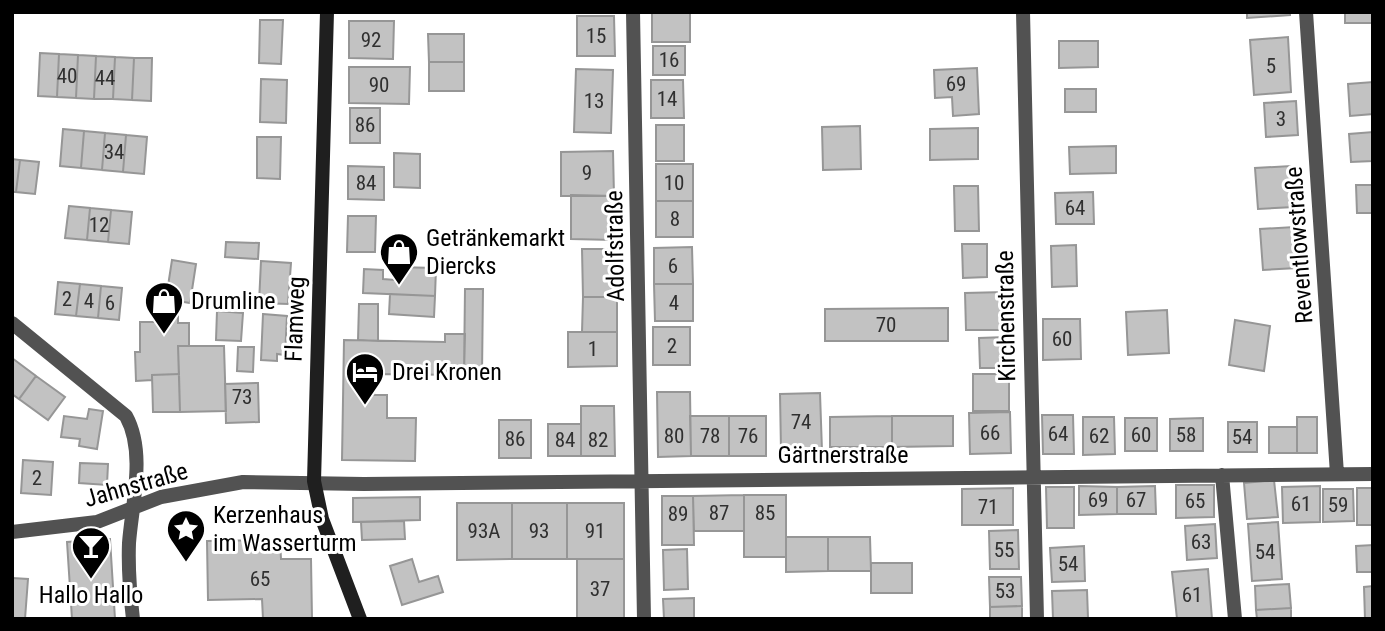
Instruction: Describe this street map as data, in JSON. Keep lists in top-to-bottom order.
{
  "streets": {
    "main road": ["Flamweg"],
    "street": [
      "Reventlowstraße",
      "Adolfstraße",
      "Kirchenstraße",
      "Gärtnerstraße",
      "Jahnstraße"
    ]
  },
  "crossings": [
    ["Reventlowstraße", "Gärtnerstraße"],
    ["Adolfstraße", "Gärtnerstraße"],
    ["Kirchenstraße", "Gärtnerstraße"],
    ["Flamweg", "Gärtnerstraße"],
    ["Flamweg", "Jahnstraße"],
    ["Gärtnerstraße", "Jahnstraße"]
  ],
  "places": {
    "shop": ["Getränkemarkt Diercks", "Drumline"],
    "hotel": ["Drei Kronen"],
    "place": ["Kerzenhaus im Wasserturm"],
    "bar": ["Hallo Hallo"]
  },
  "house_numbers": [
    "15",
    "92",
    "16",
    "5",
    "40",
    "44",
    "69",
    "90",
    "14",
    "13",
    "3",
    "86",
    "34",
    "9",
    "84",
    "10",
    "64",
    "8",
    "12",
    "6",
    "2",
    "4",
    "6",
    "4",
    "70",
    "60",
    "2",
    "1",
    "73",
    "74",
    "66",
    "64",
    "60",
    "58",
    "80",
    "78",
    "76",
    "62",
    "54",
    "86",
    "84",
    "82",
    "2",
    "69",
    "67",
    "65",
    "61",
    "59",
    "71",
    "87",
    "85",
    "89",
    "93A",
    "93",
    "91",
    "63",
    "55",
    "54",
    "54",
    "65",
    "37",
    "53",
    "61"
  ]
}
